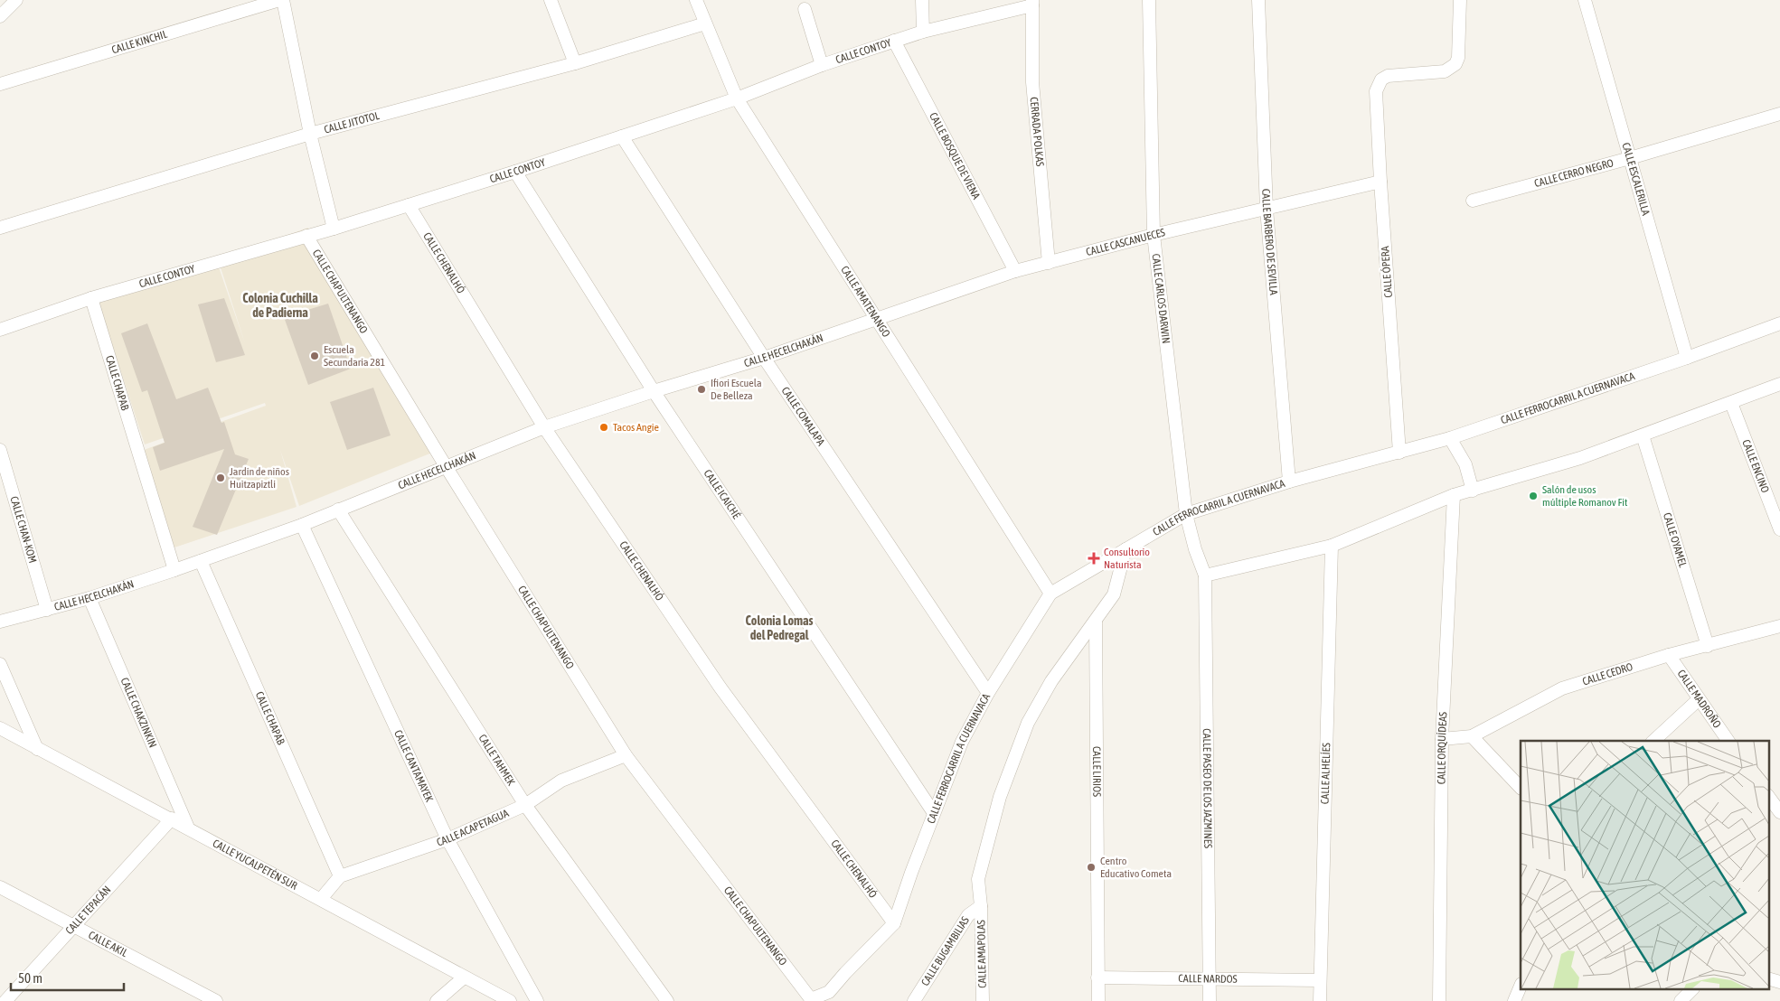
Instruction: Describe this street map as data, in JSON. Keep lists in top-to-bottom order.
{
  "streets": {
    "street": [
      "CALLE KINCHIL",
      "CALLE CONTOY",
      "CALLE JITOTOL",
      "CERRADA POLKAS",
      "CALLE BOSQUE DE VIENA",
      "CALLE CERRO NEGRO",
      "CALLE ESCALERILLA",
      "CALLE BARBERO DE SEVILLA",
      "CALLE CASCANUECES",
      "CALLE CHENALHÓ",
      "CALLE ÓPERA",
      "CALLE CHAPULTENANGO",
      "CALLE CARLOS DARWIN",
      "CALLE AMATENANGO",
      "CALLE HECELCHAKÁN",
      "CALLE CHAPAB",
      "CALLE FERROCARRIL A CUERNAVACA",
      "CALLE COMALAPA",
      "CALLE ENCINO",
      "CALLE ICAICHÉ",
      "CALLE CHAN-KOM",
      "CALLE OYAMEL",
      "CALLE CEDRO",
      "CALLE MADROÑO",
      "CALLE CHAKZINKIN",
      "CALLE ORQUÍDEAS",
      "CALLE TAHMEK",
      "CALLE CANTAMAYEK",
      "CALLE LIRIOS",
      "CALLE ALHELÍES",
      "CALLE PASEO DE LOS JAZMINES",
      "CALLE ACAPETAGUA",
      "CALLE YUCALPETÉN SUR",
      "CALLE TEPACÁN",
      "CALLE AKIL",
      "CALLE BUGAMBILIAS",
      "CALLE AMAPOLAS",
      "CALLE NARDOS"
    ]
  },
  "crossings": [
    ["CALLE CONTOY", "CERRADA POLKAS"],
    ["CALLE CONTOY", "CALLE BOSQUE DE VIENA"],
    ["CALLE CONTOY", "CALLE CHENALHÓ"],
    ["CALLE CONTOY", "CALLE CHAPULTENANGO"],
    ["CALLE CONTOY", "CALLE AMATENANGO"],
    ["CALLE CONTOY", "CALLE CHAPAB"],
    ["CALLE CONTOY", "CALLE COMALAPA"],
    ["CALLE CONTOY", "CALLE ICAICHÉ"],
    ["CALLE JITOTOL", "CALLE AMATENANGO"],
    ["CERRADA POLKAS", "CALLE CASCANUECES"],
    ["CALLE BOSQUE DE VIENA", "CALLE CASCANUECES"],
    ["CALLE CERRO NEGRO", "CALLE ESCALERILLA"],
    ["CALLE ESCALERILLA", "CALLE FERROCARRIL A CUERNAVACA"],
    ["CALLE BARBERO DE SEVILLA", "CALLE CASCANUECES"],
    ["CALLE BARBERO DE SEVILLA", "CALLE FERROCARRIL A CUERNAVACA"],
    ["CALLE CASCANUECES", "CALLE ÓPERA"],
    ["CALLE CASCANUECES", "CALLE CARLOS DARWIN"],
    ["CALLE CASCANUECES", "CALLE AMATENANGO"],
    ["CALLE CASCANUECES", "CALLE HECELCHAKÁN"],
    ["CALLE CHENALHÓ", "CALLE HECELCHAKÁN"],
    ["CALLE CHENALHÓ", "CALLE FERROCARRIL A CUERNAVACA"],
    ["CALLE ÓPERA", "CALLE FERROCARRIL A CUERNAVACA"],
    ["CALLE CHAPULTENANGO", "CALLE HECELCHAKÁN"],
    ["CALLE CHAPULTENANGO", "CALLE FERROCARRIL A CUERNAVACA"],
    ["CALLE CHAPULTENANGO", "CALLE ACAPETAGUA"],
    ["CALLE CARLOS DARWIN", "CALLE FERROCARRIL A CUERNAVACA"],
    ["CALLE CARLOS DARWIN", "CALLE PASEO DE LOS JAZMINES"],
    ["CALLE AMATENANGO", "CALLE HECELCHAKÁN"],
    ["CALLE AMATENANGO", "CALLE FERROCARRIL A CUERNAVACA"],
    ["CALLE HECELCHAKÁN", "CALLE CHAPAB"],
    ["CALLE HECELCHAKÁN", "CALLE COMALAPA"],
    ["CALLE HECELCHAKÁN", "CALLE ICAICHÉ"],
    ["CALLE HECELCHAKÁN", "CALLE CHAN-KOM"],
    ["CALLE HECELCHAKÁN", "CALLE CHAKZINKIN"],
    ["CALLE HECELCHAKÁN", "CALLE TAHMEK"],
    ["CALLE HECELCHAKÁN", "CALLE CANTAMAYEK"],
    ["CALLE CHAPAB", "CALLE ACAPETAGUA"],
    ["CALLE FERROCARRIL A CUERNAVACA", "CALLE COMALAPA"],
    ["CALLE FERROCARRIL A CUERNAVACA", "CALLE ICAICHÉ"],
    ["CALLE OYAMEL", "CALLE CEDRO"],
    ["CALLE CEDRO", "CALLE MADROÑO"],
    ["CALLE CEDRO", "CALLE ORQUÍDEAS"],
    ["CALLE CHAKZINKIN", "CALLE YUCALPETÉN SUR"],
    ["CALLE TAHMEK", "CALLE ACAPETAGUA"],
    ["CALLE CANTAMAYEK", "CALLE ACAPETAGUA"],
    ["CALLE LIRIOS", "CALLE NARDOS"],
    ["CALLE ALHELÍES", "CALLE NARDOS"],
    ["CALLE PASEO DE LOS JAZMINES", "CALLE NARDOS"],
    ["CALLE YUCALPETÉN SUR", "CALLE TEPACÁN"],
    ["CALLE TEPACÁN", "CALLE AKIL"],
    ["CALLE BUGAMBILIAS", "CALLE AMAPOLAS"]
  ],
  "districts": ["Colonia Cuchilla de Padierna", "Colonia Lomas del Pedregal"],
  "places": {
    "other": [
      "Escuela Secundaria 281",
      "Ifiori Escuela De Belleza",
      "Tacos Angie",
      "Jardin de niños Huitzapiztli",
      "Salón de usos múltiple Romanov Fit",
      "Centro Educativo Cometa"
    ],
    "health": ["Consultorio Naturista"]
  },
  "scale_bar": "50 m"
}
